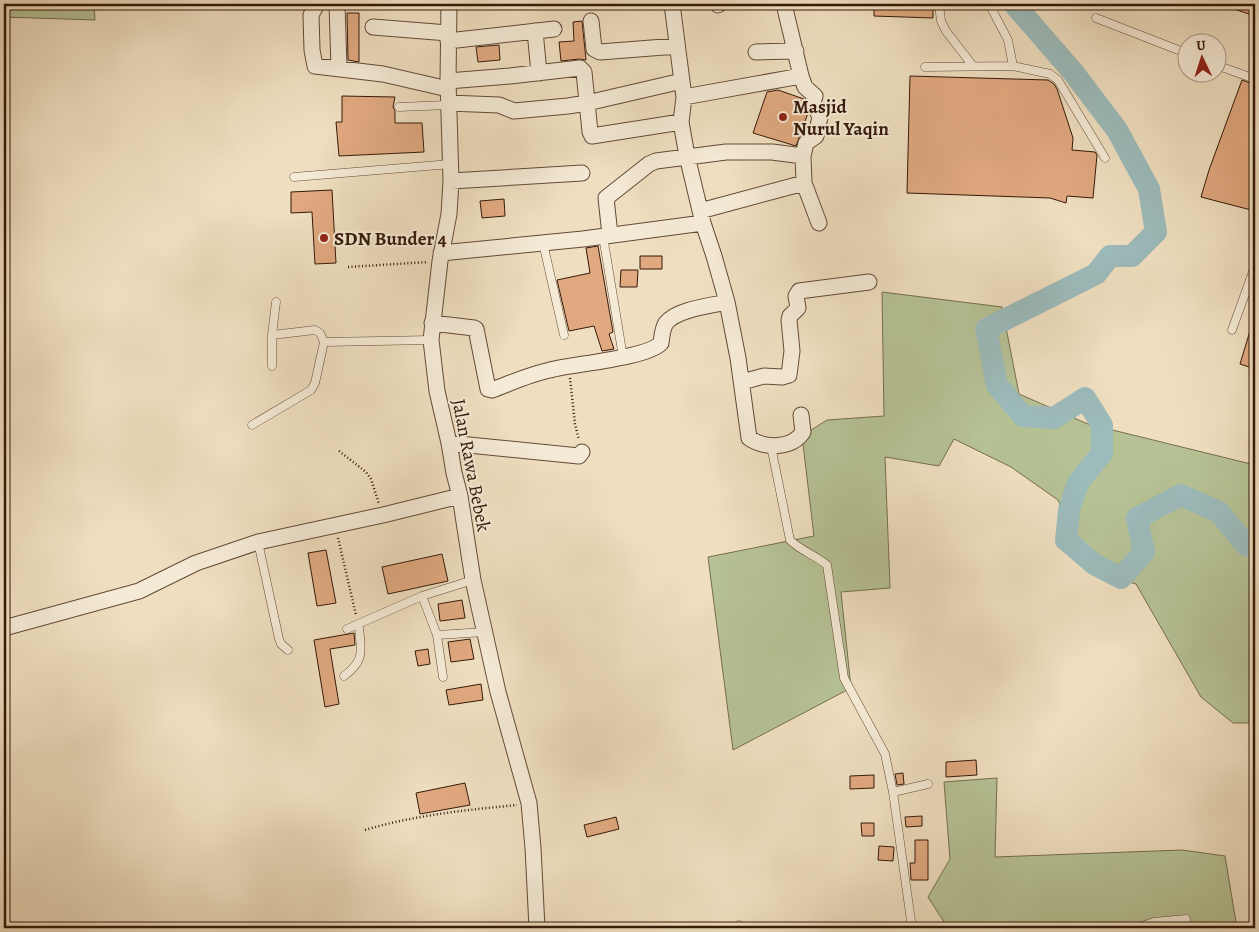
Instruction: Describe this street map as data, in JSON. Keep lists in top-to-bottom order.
{
  "streets": {
    "street": ["Jalan Rawa Bebek"]
  },
  "places": ["Masjid Nurul Yaqin", "SDN Bunder 4"],
  "north": "top"
}
